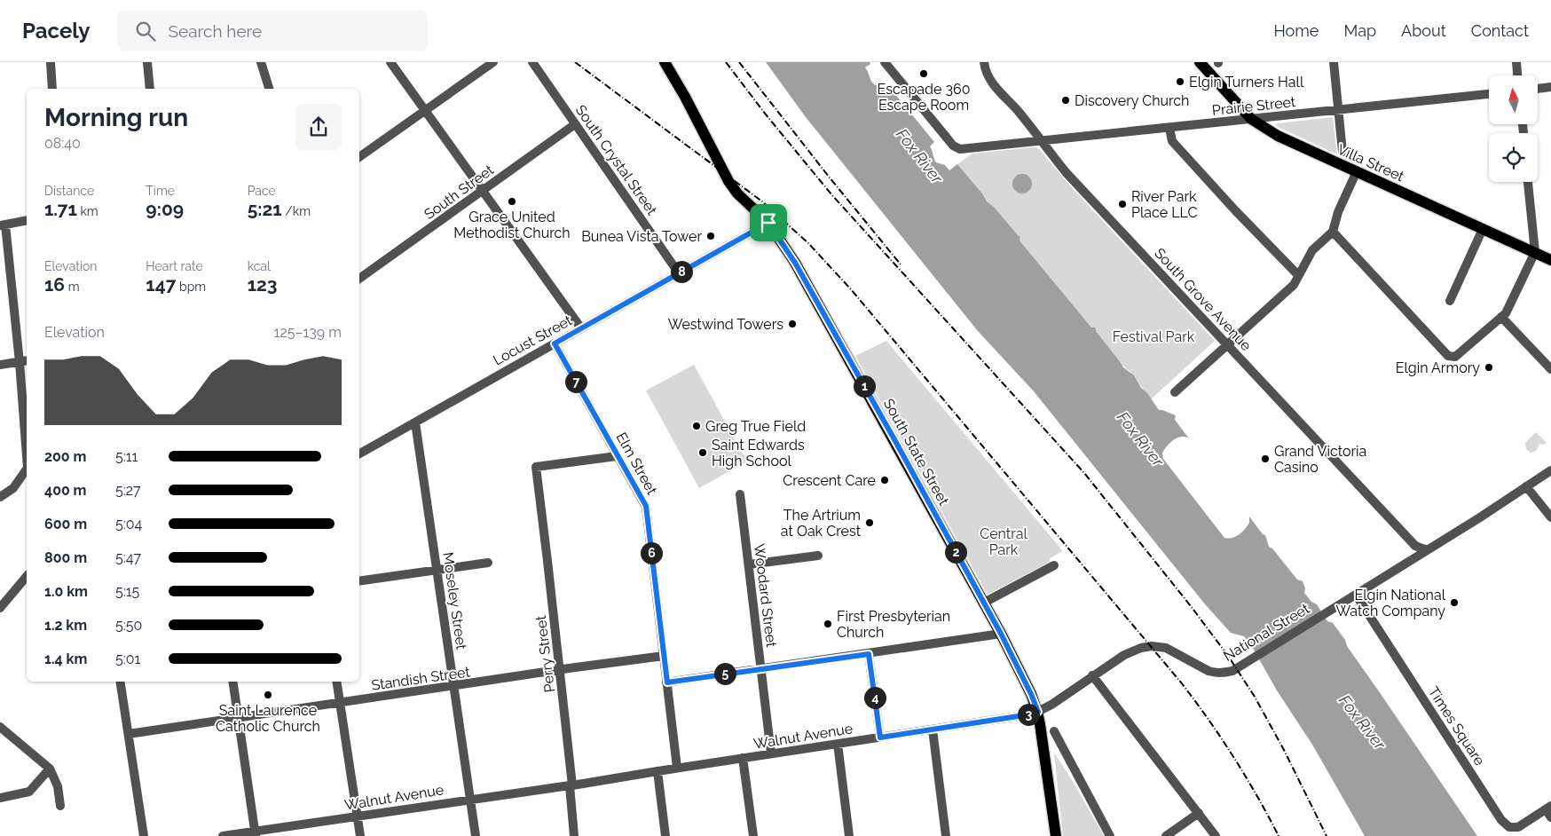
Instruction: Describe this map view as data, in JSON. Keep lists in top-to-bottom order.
{
  "streets": {
    "main road": ["Villa Street", "South State Street"],
    "street": [
      "Prairie Street",
      "South Crystal Street",
      "South Street",
      "South Grove Avenue",
      "Locust Street",
      "Elm Street",
      "Woodard Street",
      "Moseley Street",
      "National Street",
      "Perry Street",
      "Standish Street",
      "Times Square",
      "Walnut Avenue"
    ]
  },
  "crossings": [
    ["Prairie Street", "Villa Street"],
    ["Prairie Street", "South Grove Avenue"],
    ["South Crystal Street", "South Street"],
    ["South Crystal Street", "Locust Street"],
    ["South Grove Avenue", "National Street"],
    ["Locust Street", "South State Street"],
    ["Locust Street", "Elm Street"],
    ["Locust Street", "Moseley Street"],
    ["South State Street", "National Street"],
    ["South State Street", "Walnut Avenue"],
    ["Elm Street", "Perry Street"],
    ["Elm Street", "Standish Street"],
    ["Elm Street", "Walnut Avenue"],
    ["Woodard Street", "Walnut Avenue"],
    ["Moseley Street", "Standish Street"],
    ["Moseley Street", "Walnut Avenue"],
    ["National Street", "Times Square"],
    ["National Street", "Walnut Avenue"],
    ["Perry Street", "Standish Street"],
    ["Perry Street", "Walnut Avenue"]
  ],
  "water": ["Fox River"],
  "parks": ["Festival Park", "Central Park"],
  "places": [
    "Escapade 360 Escape Room",
    "Elgin Turners Hall",
    "Discovery Church",
    "Grace United Methodist Church",
    "River Park Place LLC",
    "Bunea Vista Tower",
    "Westwind Towers",
    "Elgin Armory",
    "Greg True Field",
    "Saint Edwards High School",
    "Grand Victoria Casino",
    "Crescent Care",
    "The Artrium at Oak Crest",
    "Elgin National Watch Company",
    "First Presbyterian Church",
    "Saint Laurence Catholic Church"
  ],
  "north": "top",
  "page": {
    "header": "Pacely",
    "search": "Search here",
    "nav": [
      "Home",
      "Map",
      "About",
      "Contact"
    ],
    "heading": ["Morning run", "08:40"],
    "stats": [
      ["Distance", "1.71 km"],
      ["Time", "9:09"],
      ["Pace", "5:21 /km"],
      ["Elevation", "16 m"],
      ["Heart rate", "147 bpm"],
      ["kcal", "123"]
    ],
    "pins": [
      "8",
      "7",
      "1",
      "2",
      "6",
      "5",
      "4",
      "3"
    ],
    "chart": ["Elevation", "125–139 m"],
    "list": [
      {
        "name": "200 m",
        "note": "5:11"
      },
      {
        "name": "400 m",
        "note": "5:27"
      },
      {
        "name": "600 m",
        "note": "5:04"
      },
      {
        "name": "800 m",
        "note": "5:47"
      },
      {
        "name": "1.0 km",
        "note": "5:15"
      },
      {
        "name": "1.2 km",
        "note": "5:50"
      },
      {
        "name": "1.4 km",
        "note": "5:01"
      }
    ]
  }
}
